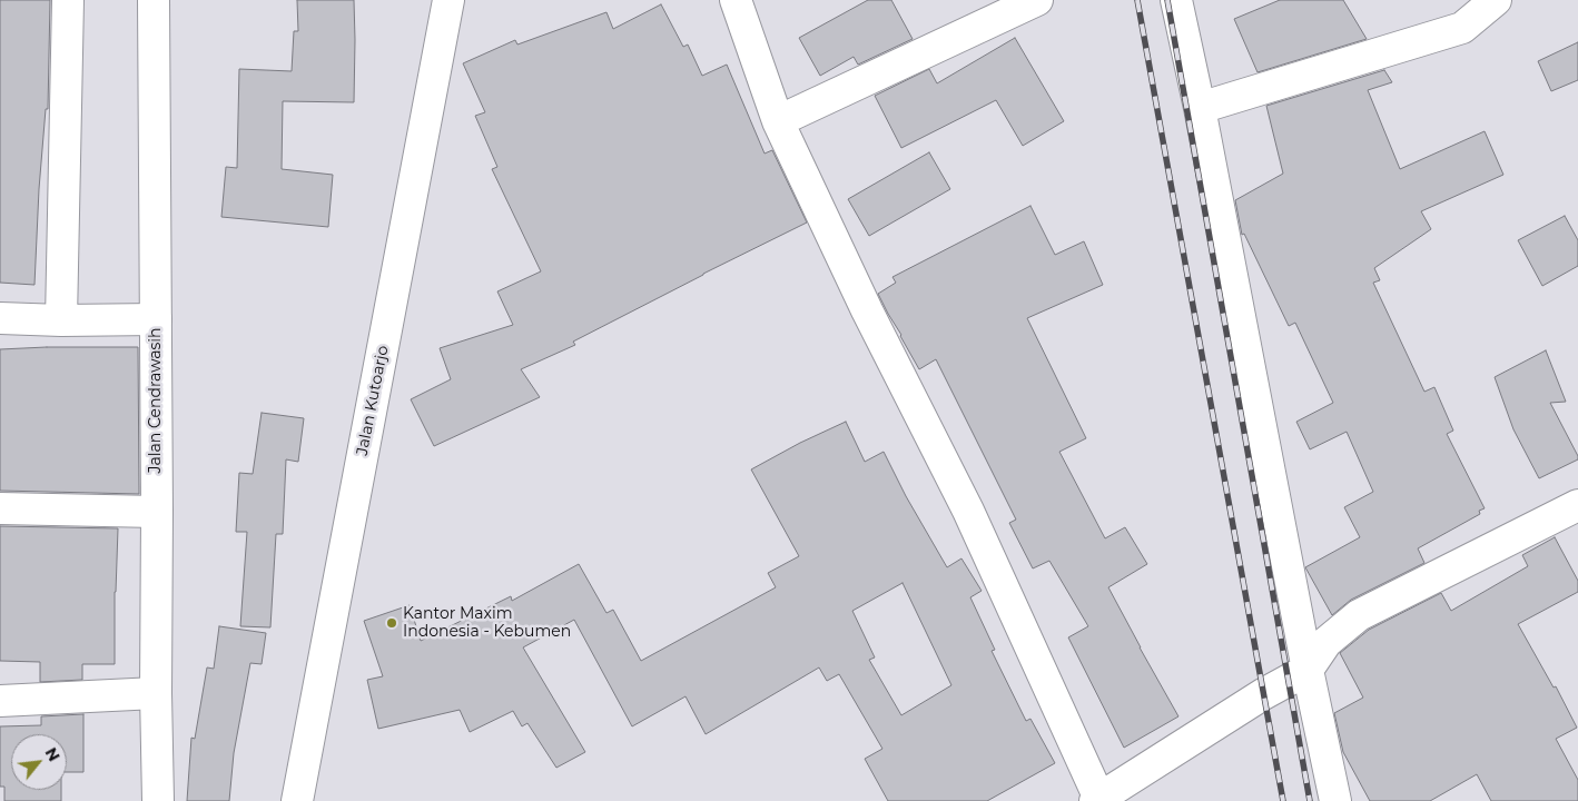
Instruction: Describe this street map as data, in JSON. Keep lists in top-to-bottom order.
{
  "streets": {
    "street": ["Jalan Cendrawasih", "Jalan Kutoarjo"]
  },
  "places": ["Kantor Maxim Indonesia - Kebumen"],
  "north": "top right"
}
